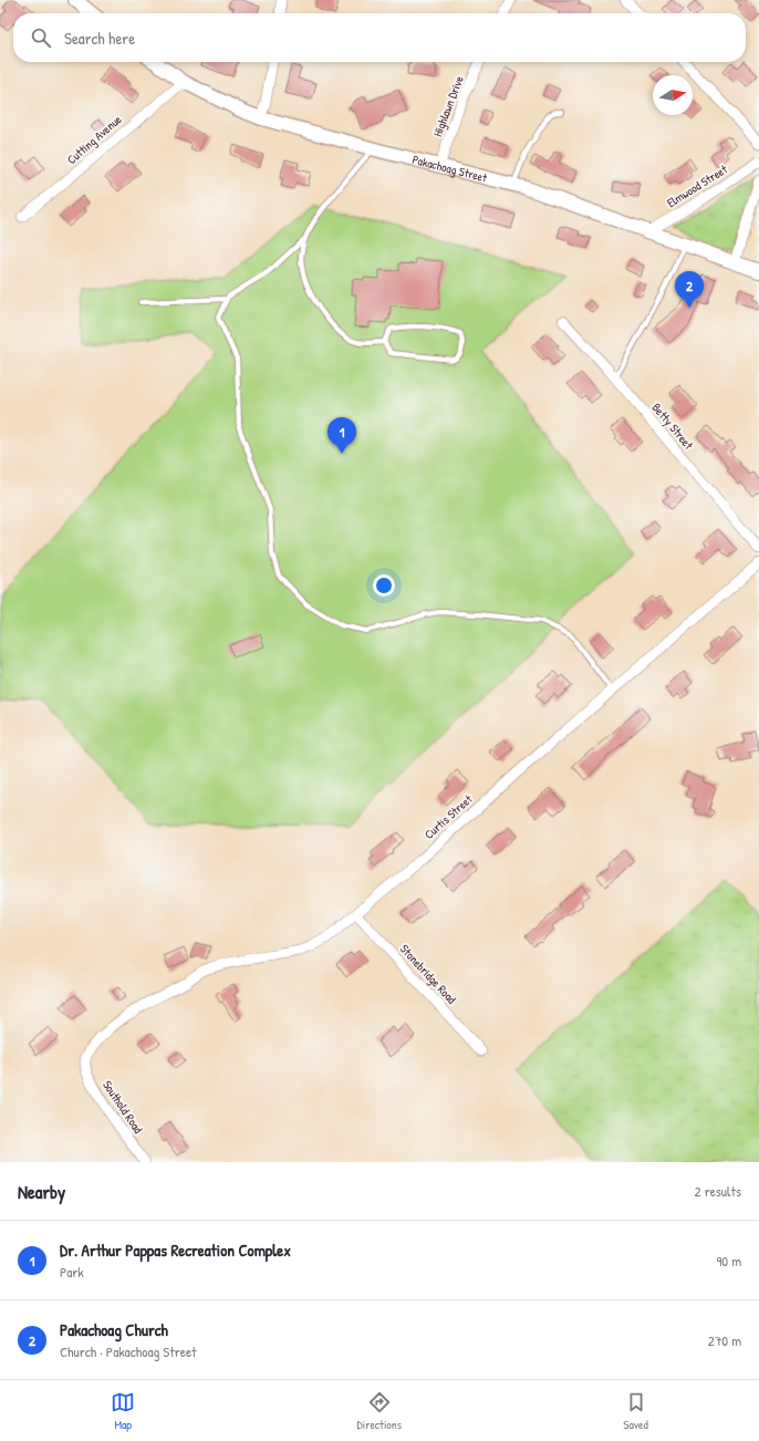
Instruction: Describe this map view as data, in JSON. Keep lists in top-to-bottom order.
{
  "streets": {
    "street": [
      "Highlawn Drive",
      "Cutting Avenue",
      "Pakachoag Street",
      "Elmwood Street",
      "Betty Street",
      "Curtis Street",
      "Stonebridge Road",
      "Southold Road"
    ]
  },
  "crossings": [
    ["Highlawn Drive", "Pakachoag Street"],
    ["Cutting Avenue", "Pakachoag Street"],
    ["Pakachoag Street", "Elmwood Street"],
    ["Curtis Street", "Stonebridge Road"],
    ["Curtis Street", "Southold Road"]
  ],
  "north": "right",
  "page": {
    "search": "Search here",
    "pins": ["2", "1"],
    "heading": ["Nearby", "2 results"],
    "list": [
      {
        "mark": "1",
        "name": "Dr. Arthur Pappas Recreation Complex",
        "note": "Park",
        "value": "90 m"
      },
      {
        "mark": "2",
        "name": "Pakachoag Church",
        "note": "Church · Pakachoag Street",
        "value": "270 m"
      }
    ],
    "nav": ["Map", "Directions", "Saved"]
  }
}
